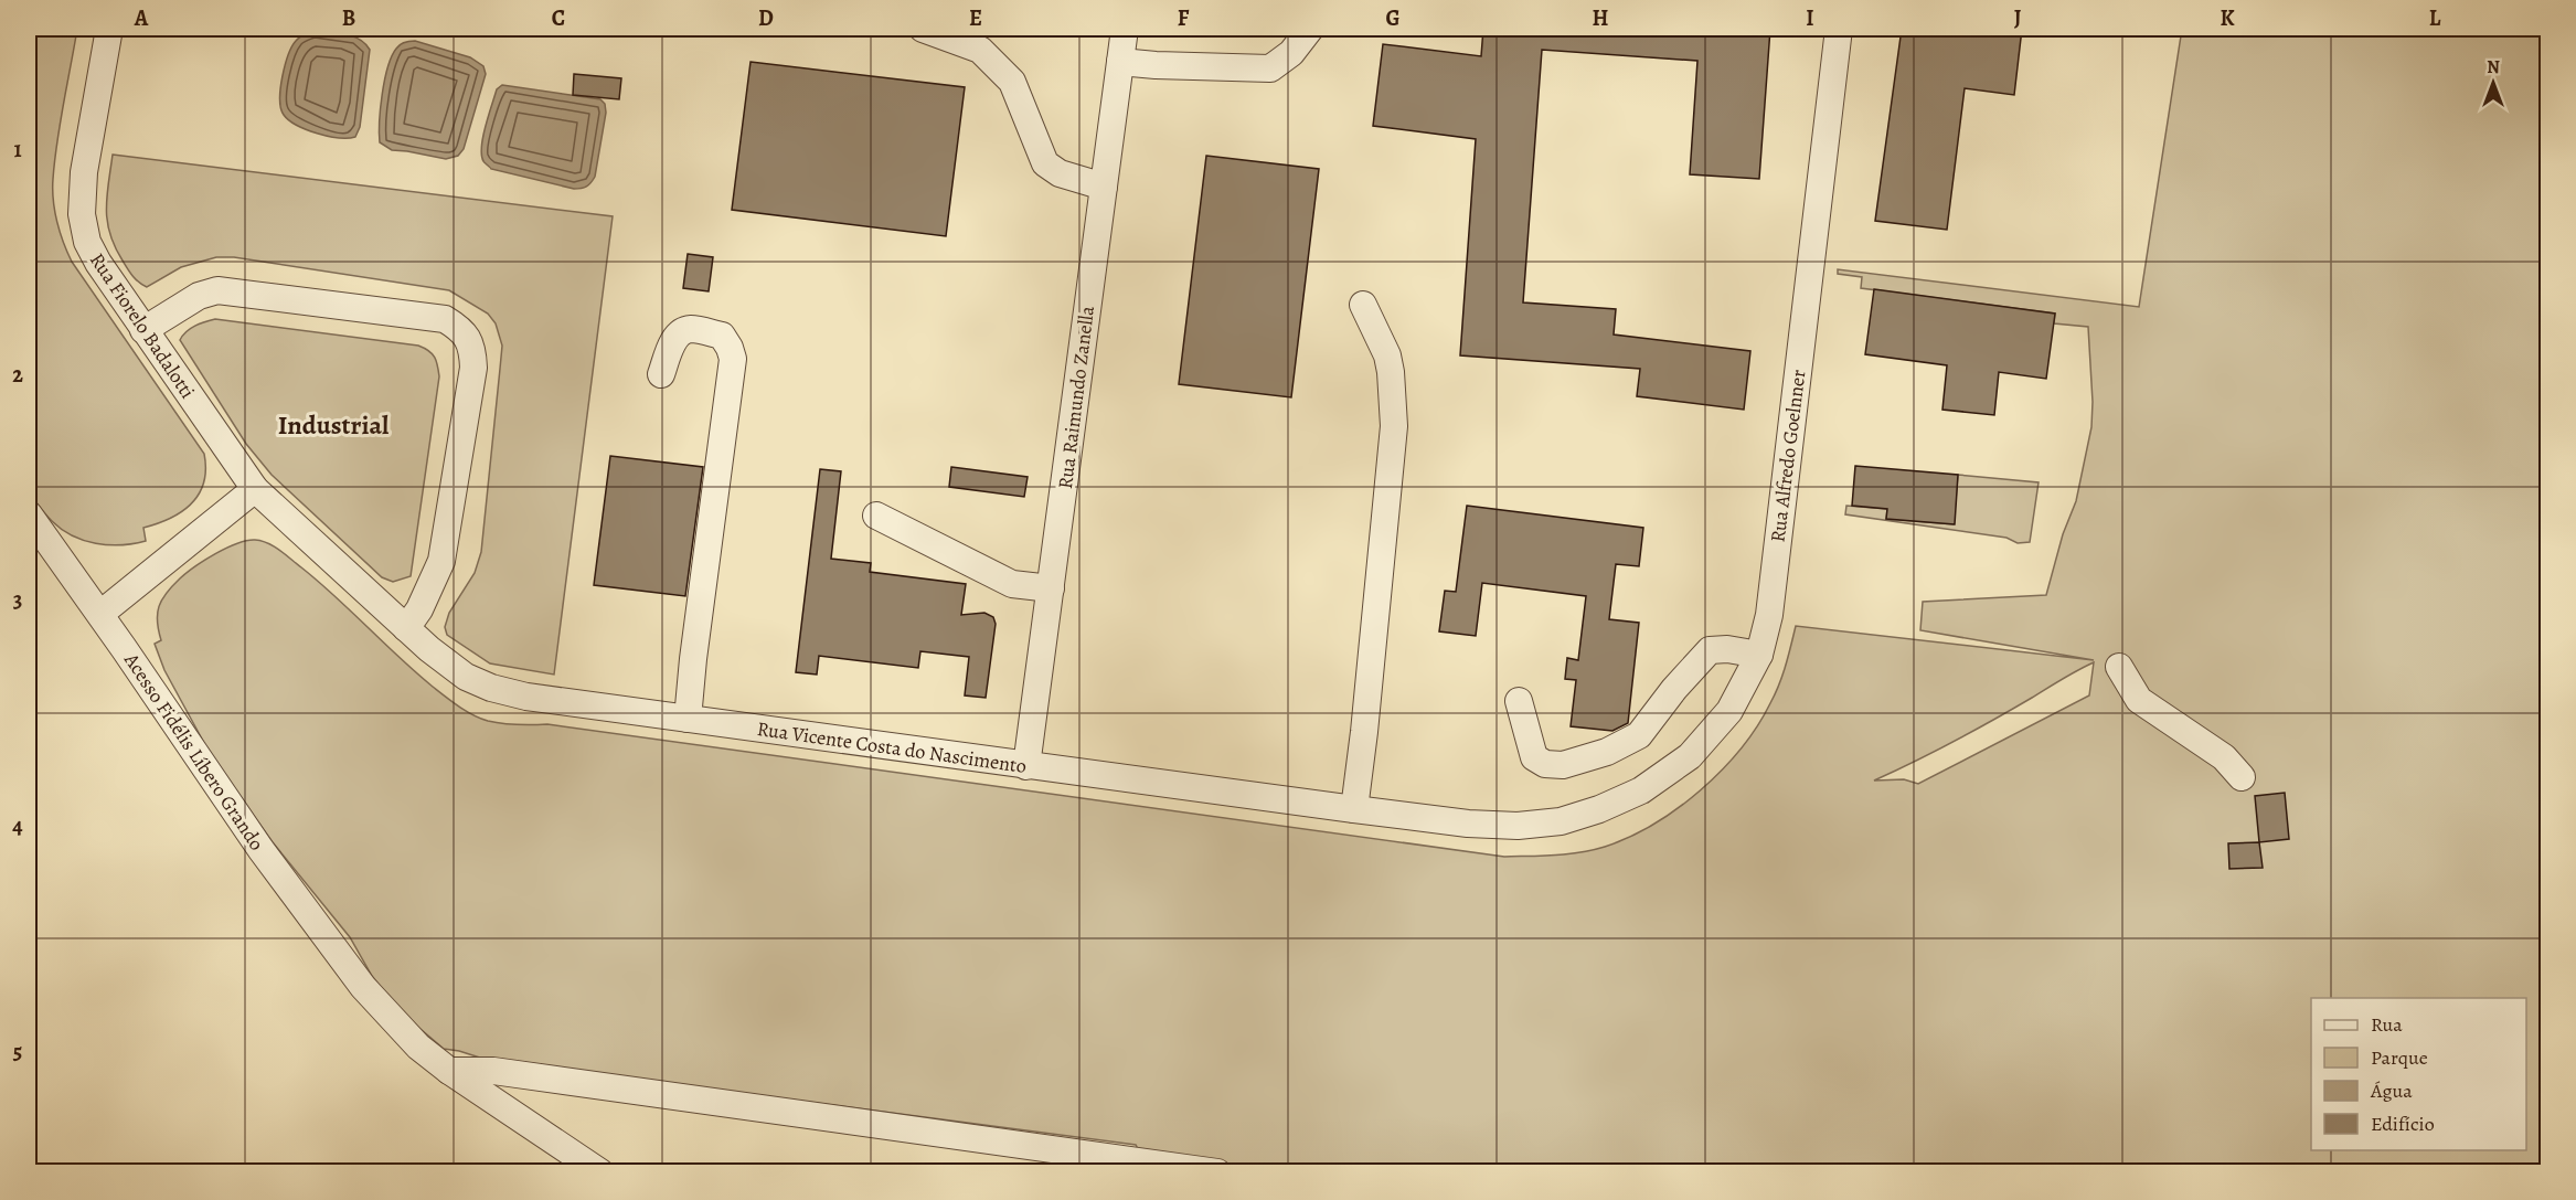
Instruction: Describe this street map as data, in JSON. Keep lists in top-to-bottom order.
{
  "streets": {
    "street": [
      "Rua Fiorelo Badalotti",
      "Rua Raimundo Zanella",
      "Rua Alfredo Goelnner",
      "Rua Vicente Costa do Nascimento",
      "Acesso Fidélis Líbero Grando"
    ]
  },
  "crossings": [
    ["Rua Fiorelo Badalotti", "Rua Vicente Costa do Nascimento"],
    ["Rua Raimundo Zanella", "Rua Vicente Costa do Nascimento"],
    ["Rua Alfredo Goelnner", "Rua Vicente Costa do Nascimento"]
  ],
  "districts": ["Industrial"],
  "legend": [
    "Rua",
    "Parque",
    "Água",
    "Edifício"
  ],
  "north": "top",
  "grid": {
    "columns": [
      "A",
      "B",
      "C",
      "D",
      "E",
      "F",
      "G",
      "H",
      "I",
      "J",
      "K",
      "L"
    ],
    "rows": [
      "1",
      "2",
      "3",
      "4",
      "5"
    ]
  }
}
